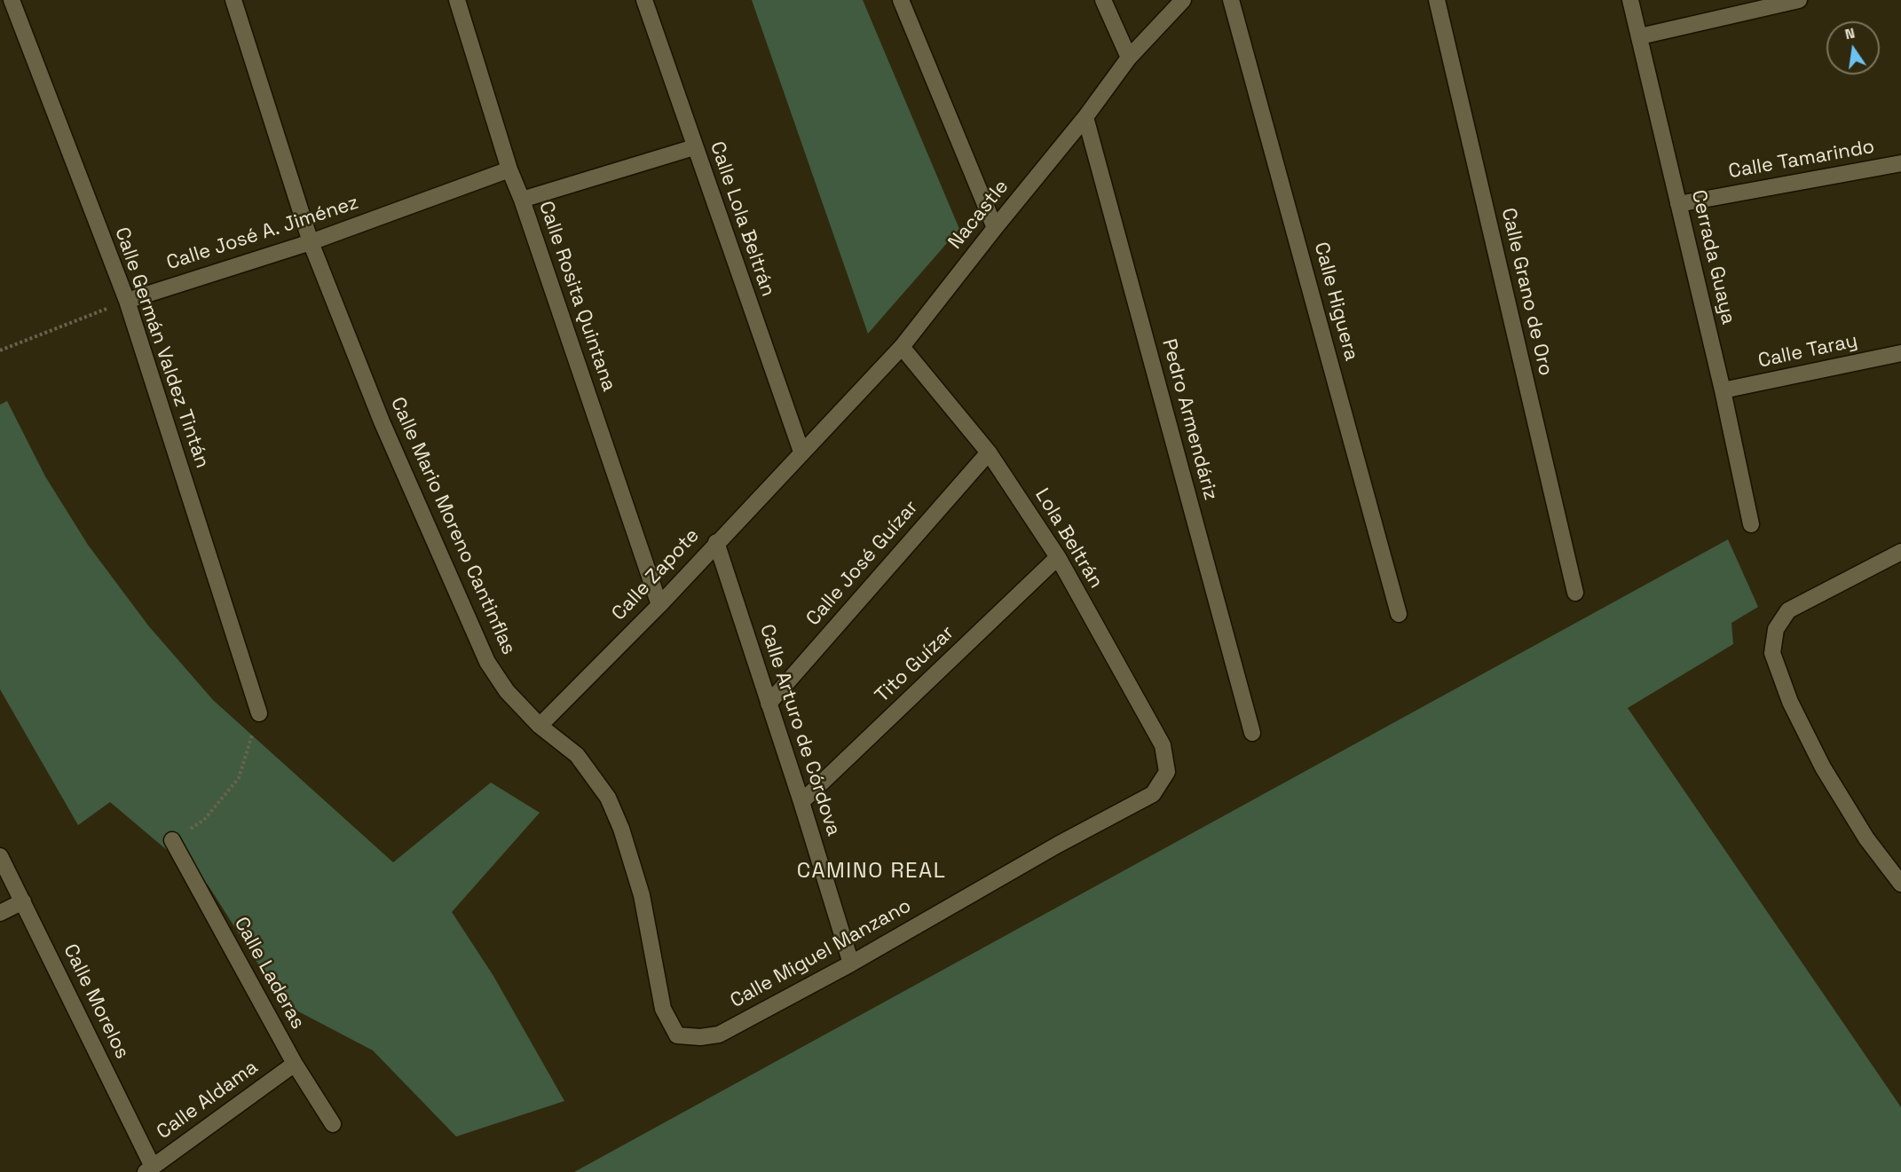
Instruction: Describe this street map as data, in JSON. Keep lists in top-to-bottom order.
{
  "streets": {
    "street": [
      "Calle Tamarindo",
      "Nacastle",
      "Calle Lola Beltrán",
      "Calle José A. Jiménez",
      "Cerrada Guaya",
      "Calle Grano de Oro",
      "Calle Rosita Quintana",
      "Calle Higuera",
      "Calle Germán Valdez Tintán",
      "Calle Taray",
      "Pedro Armendáriz",
      "Calle Mario Moreno Cantinflas",
      "Lola Beltrán",
      "Calle José Guízar",
      "Calle Zapote",
      "Tito Guízar",
      "Calle Arturo de Córdova",
      "Calle Miguel Manzano",
      "Calle Laderas",
      "Calle Morelos",
      "Calle Aldama"
    ]
  },
  "crossings": [
    ["Calle Tamarindo", "Cerrada Guaya"],
    ["Nacastle", "Calle Lola Beltrán"],
    ["Nacastle", "Pedro Armendáriz"],
    ["Nacastle", "Lola Beltrán"],
    ["Nacastle", "Calle Zapote"],
    ["Calle Lola Beltrán", "Calle Zapote"],
    ["Calle José A. Jiménez", "Calle Rosita Quintana"],
    ["Calle José A. Jiménez", "Calle Germán Valdez Tintán"],
    ["Calle José A. Jiménez", "Calle Mario Moreno Cantinflas"],
    ["Cerrada Guaya", "Calle Taray"],
    ["Calle Rosita Quintana", "Calle Zapote"],
    ["Calle Mario Moreno Cantinflas", "Calle Zapote"],
    ["Calle Mario Moreno Cantinflas", "Calle Miguel Manzano"],
    ["Lola Beltrán", "Calle José Guízar"],
    ["Lola Beltrán", "Tito Guízar"],
    ["Lola Beltrán", "Calle Miguel Manzano"],
    ["Calle José Guízar", "Calle Arturo de Córdova"],
    ["Calle Zapote", "Calle Arturo de Córdova"],
    ["Tito Guízar", "Calle Arturo de Córdova"],
    ["Calle Arturo de Córdova", "Calle Miguel Manzano"],
    ["Calle Laderas", "Calle Aldama"],
    ["Calle Morelos", "Calle Aldama"]
  ],
  "districts": ["CAMINO REAL"],
  "north": "top"
}
